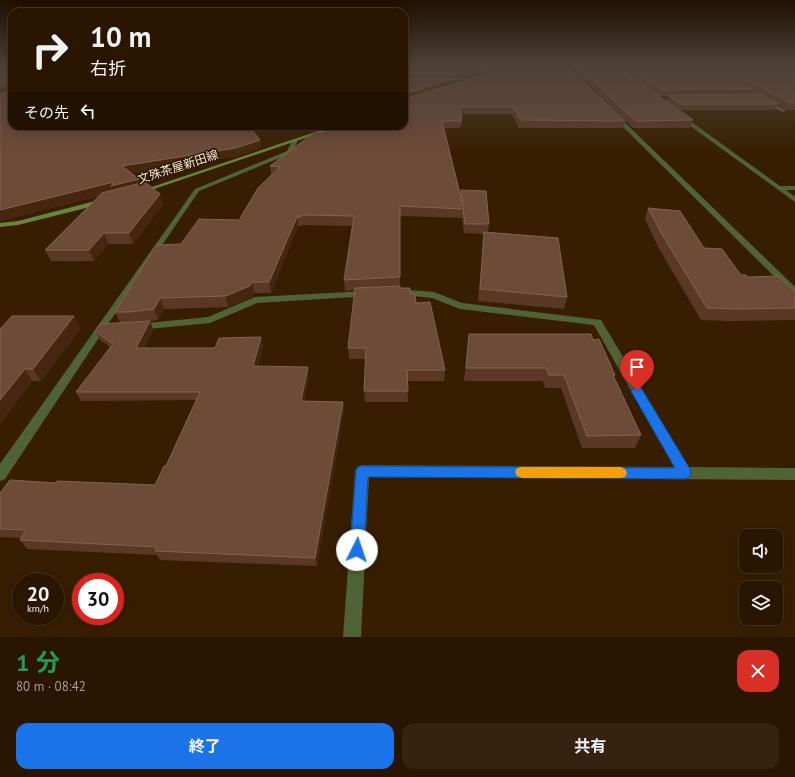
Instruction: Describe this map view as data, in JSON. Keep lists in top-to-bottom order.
{
  "streets": {
    "main road": ["文殊茶屋新田線"]
  },
  "page": {
    "turn": ["10 m", "右折"],
    "then": "その先",
    "speed": "20 km/h",
    "limit": "30",
    "heading": ["1 分", "80 m · 08:42"],
    "buttons": ["終了", "共有"]
  }
}
